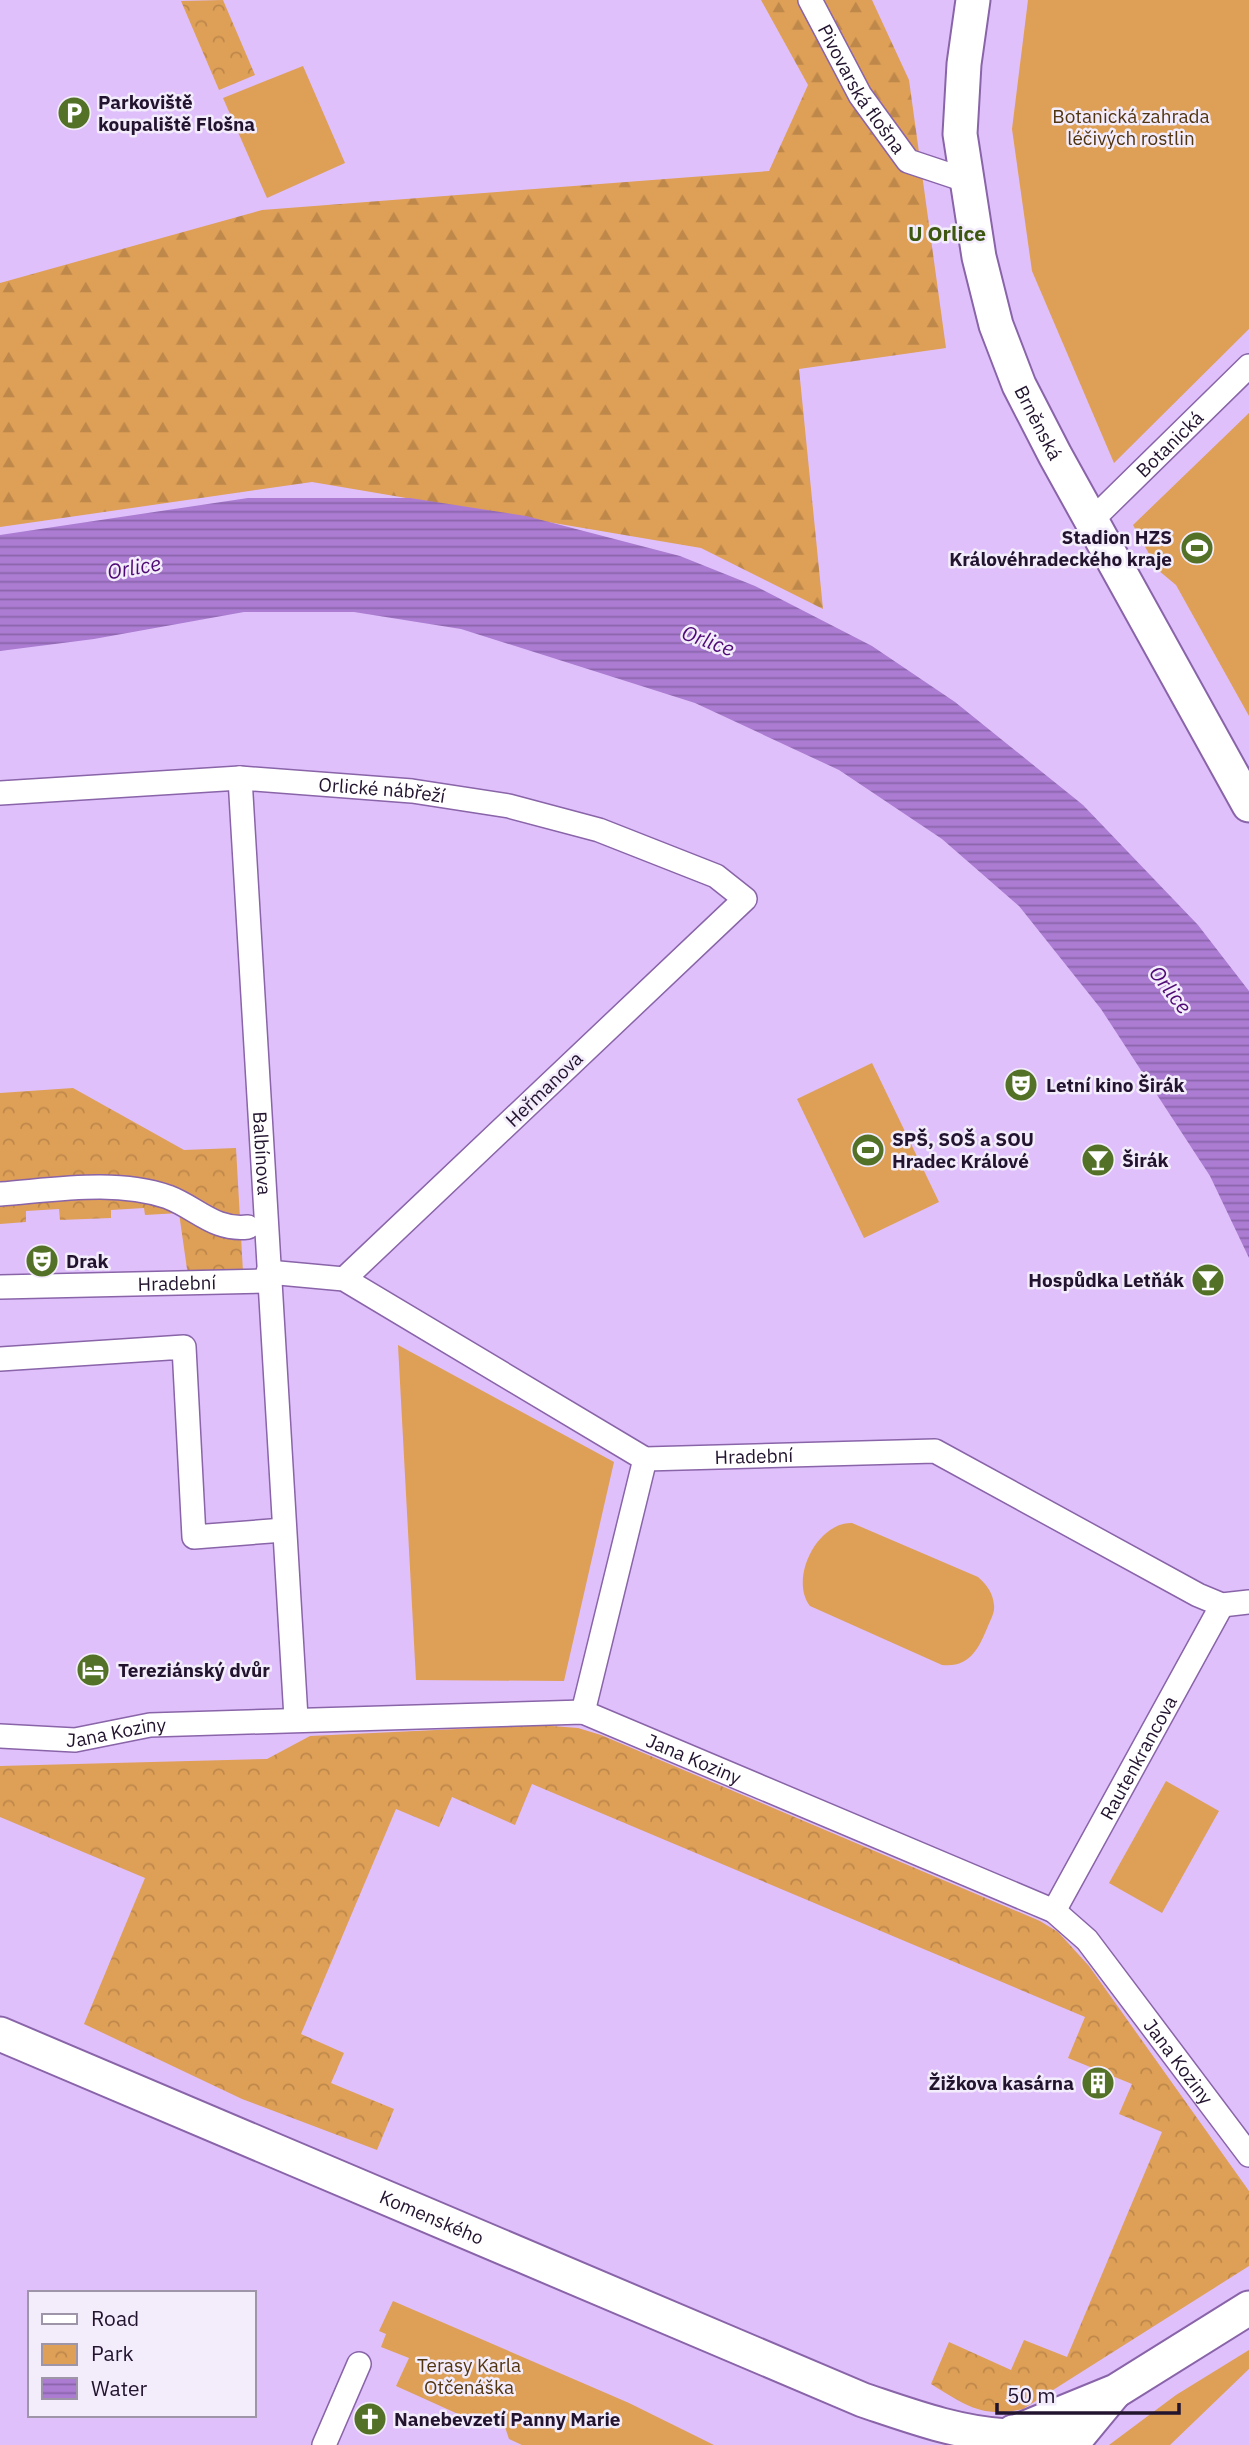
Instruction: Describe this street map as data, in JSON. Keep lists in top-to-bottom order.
{
  "streets": {
    "street": [
      "Pivovarská flošna",
      "Brněnská",
      "Botanická",
      "Orlické nábřeží",
      "Heřmanova",
      "Balbínova",
      "Hradební",
      "Jana Koziny",
      "Rautenkrancova",
      "Komenského"
    ]
  },
  "crossings": [
    ["Pivovarská flošna", "Brněnská"],
    ["Brněnská", "Botanická"],
    ["Orlické nábřeží", "Heřmanova"],
    ["Orlické nábřeží", "Balbínova"],
    ["Heřmanova", "Hradební"],
    ["Balbínova", "Hradební"],
    ["Balbínova", "Jana Koziny"],
    ["Hradební", "Rautenkrancova"],
    ["Jana Koziny", "Rautenkrancova"]
  ],
  "districts": ["U Orlice"],
  "water": ["Orlice"],
  "parks": ["Botanická zahrada léčivých rostlin", "Terasy Karla Otčenáška"],
  "places": {
    "parking": ["Parkoviště koupaliště Flošna"],
    "sports": ["Stadion HZS Královéhradeckého kraje", "SPŠ, SOŠ a SOU Hradec Králové"],
    "theatre": ["Letní kino Širák", "Drak"],
    "bar": ["Širák", "Hospůdka Letňák"],
    "hotel": ["Tereziánský dvůr"],
    "building": ["Žižkova kasárna"],
    "church": ["Nanebevzetí Panny Marie"]
  },
  "legend": ["Road", "Park", "Water"],
  "scale_bar": "50 m"
}
